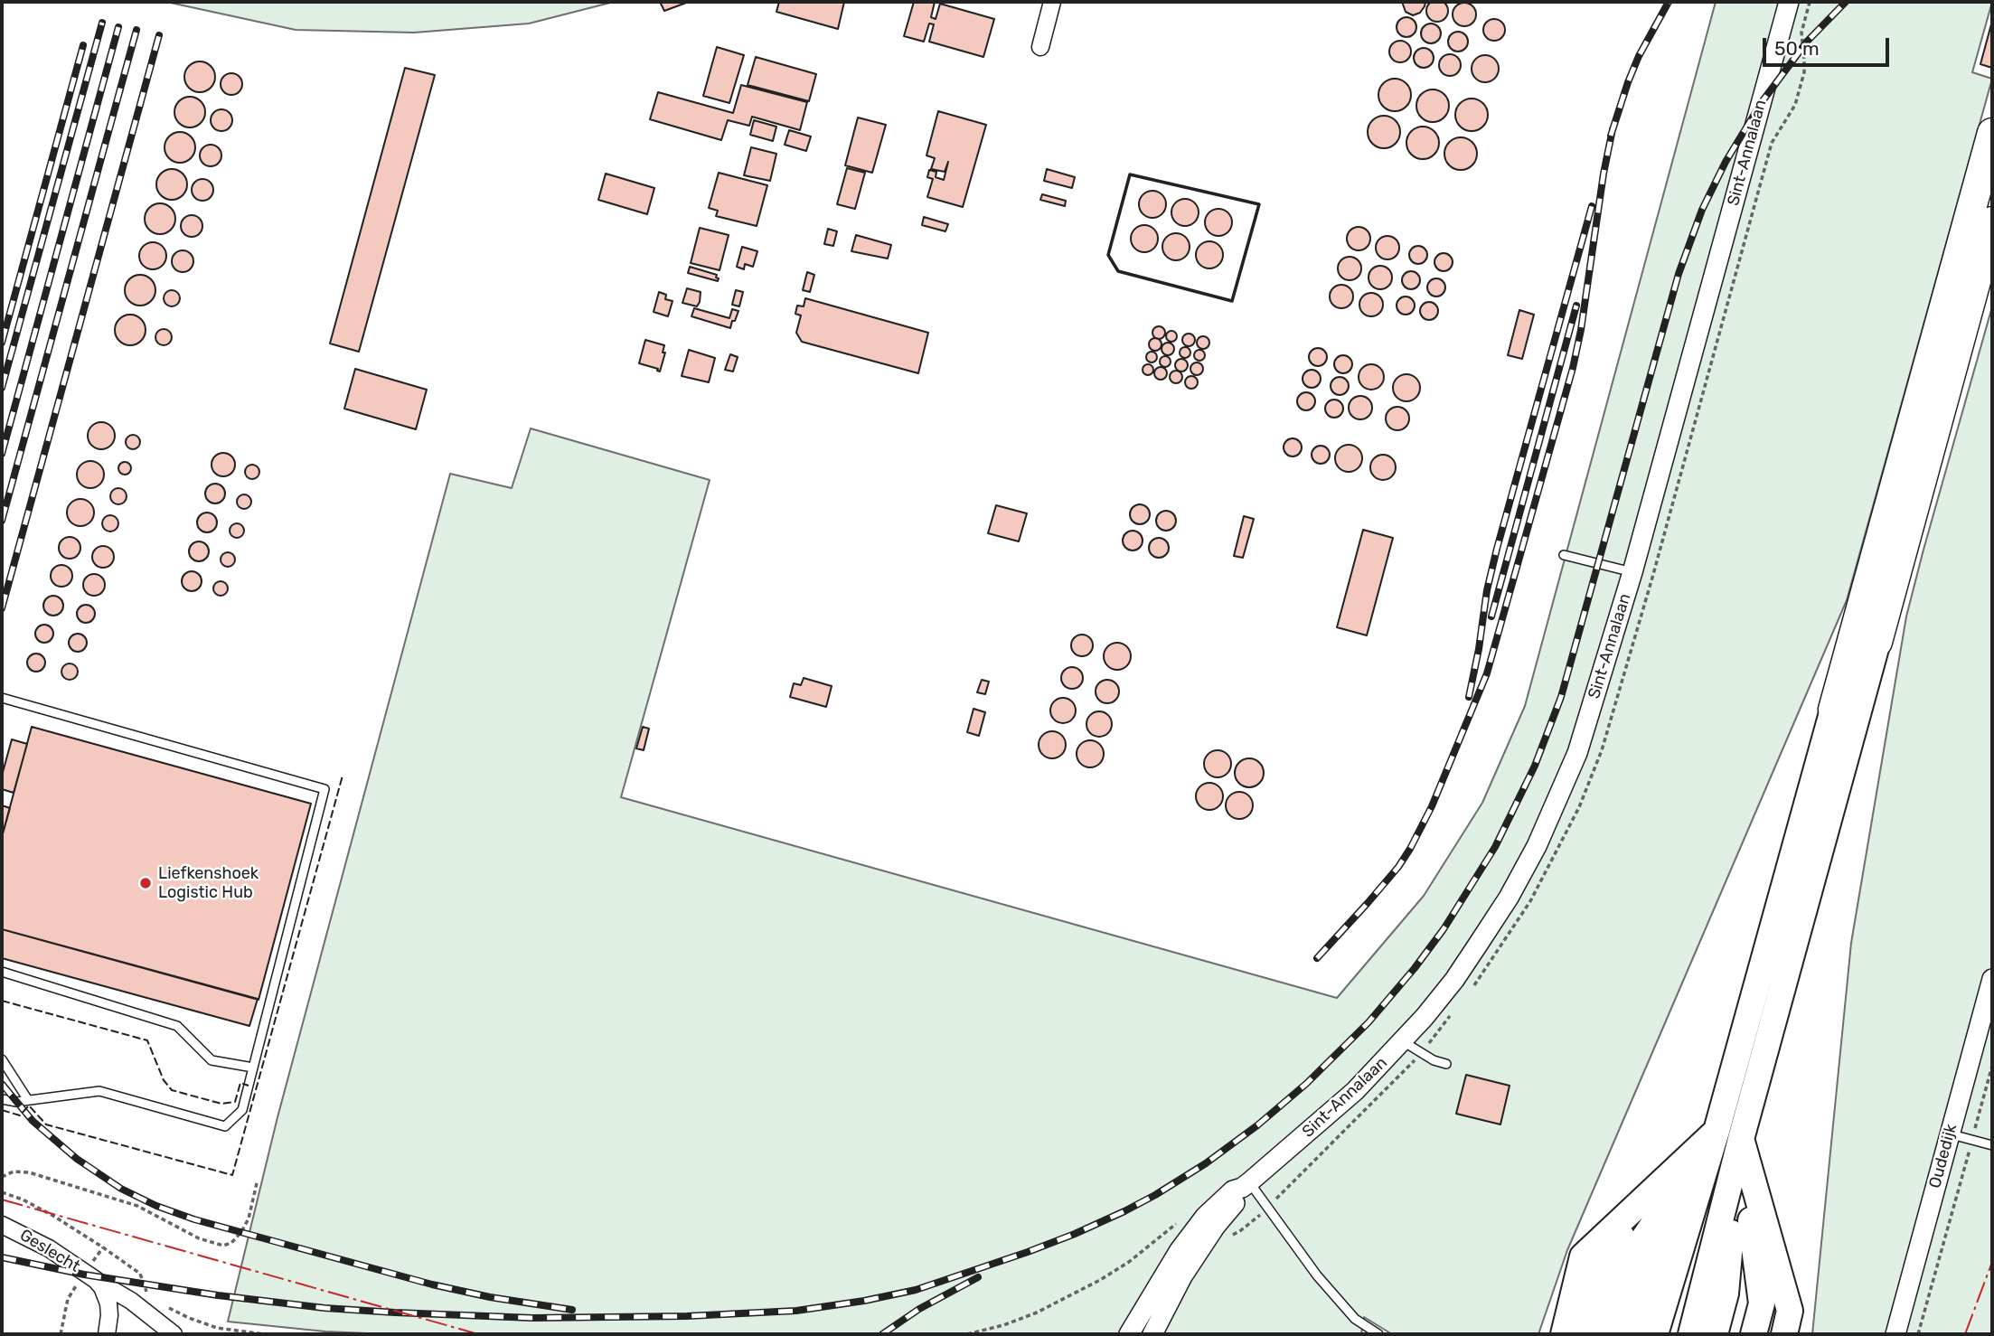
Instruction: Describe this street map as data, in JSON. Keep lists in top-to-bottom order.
{
  "streets": {
    "street": ["Sint-Annalaan", "Oudedijk", "Geslecht"]
  },
  "places": ["Liefkenshoek Logistic Hub"],
  "scale_bar": "50 m"
}
